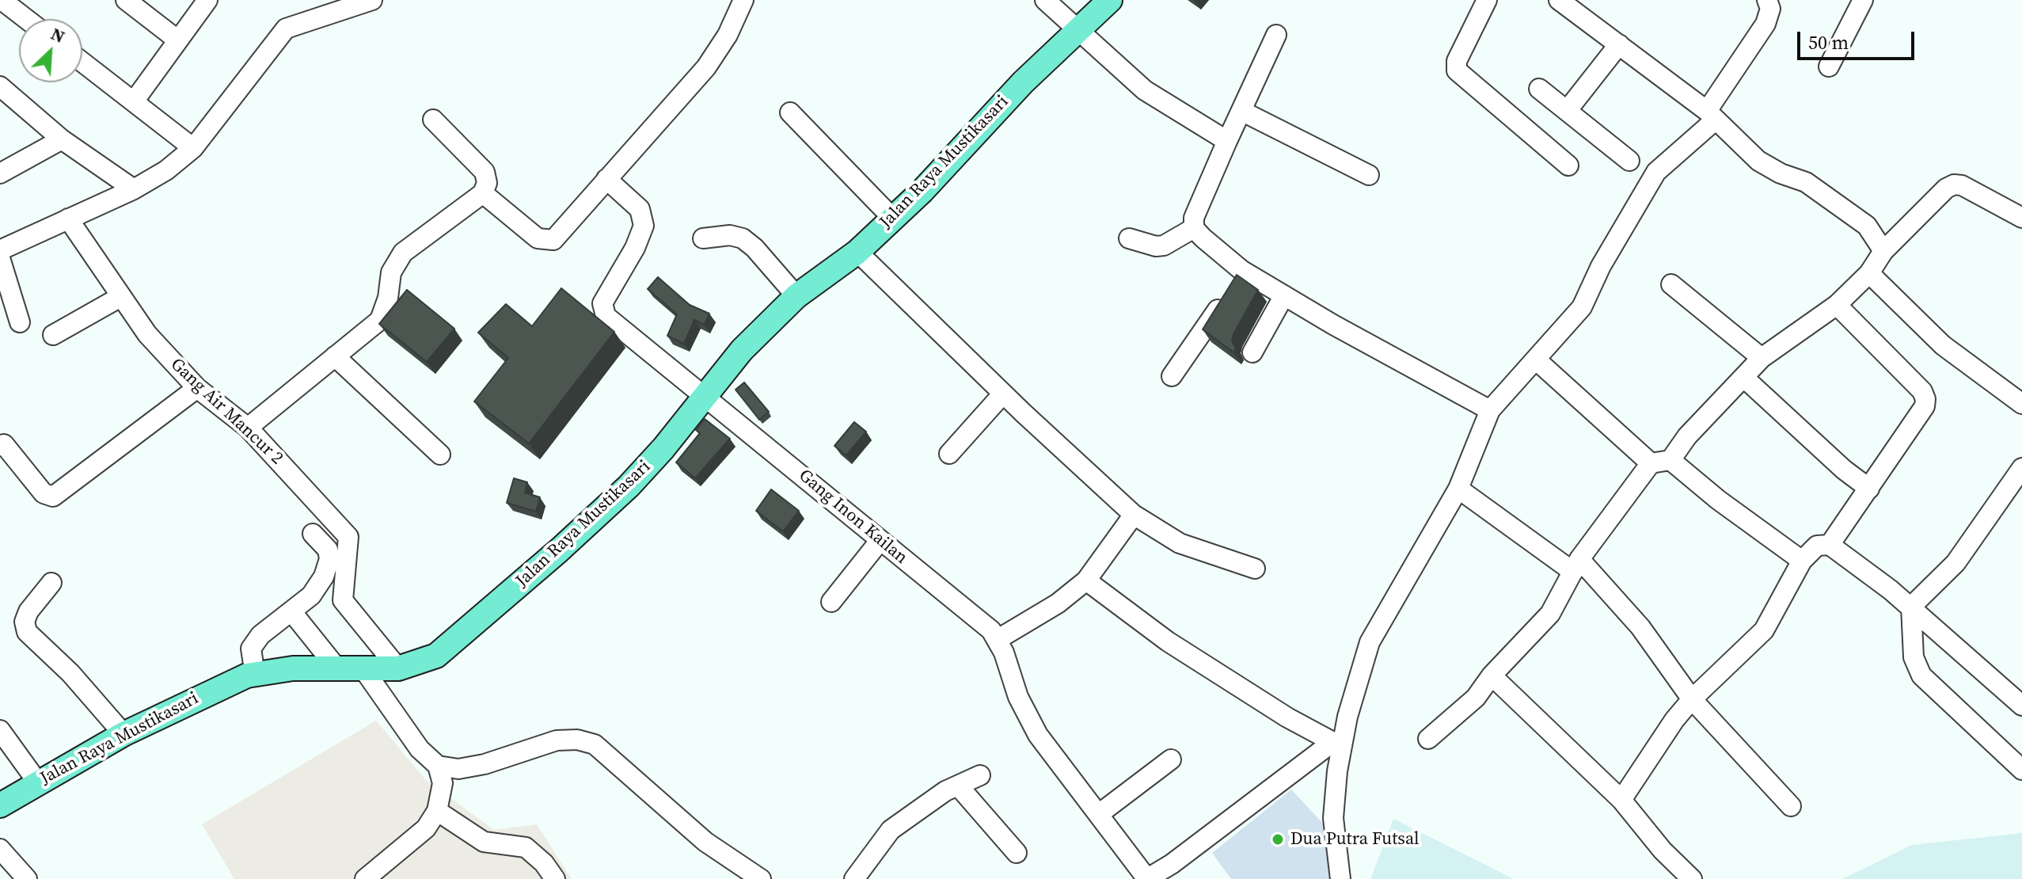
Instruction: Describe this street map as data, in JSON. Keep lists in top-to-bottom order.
{
  "streets": {
    "main road": ["Jalan Raya Mustikasari"],
    "street": ["Gang Air Mancur 2", "Gang Inon Kailan"]
  },
  "crossings": [
    ["Jalan Raya Mustikasari", "Gang Air Mancur 2"],
    ["Jalan Raya Mustikasari", "Gang Inon Kailan"]
  ],
  "places": ["Dua Putra Futsal"],
  "scale_bar": "50 m",
  "north": "top right"
}
